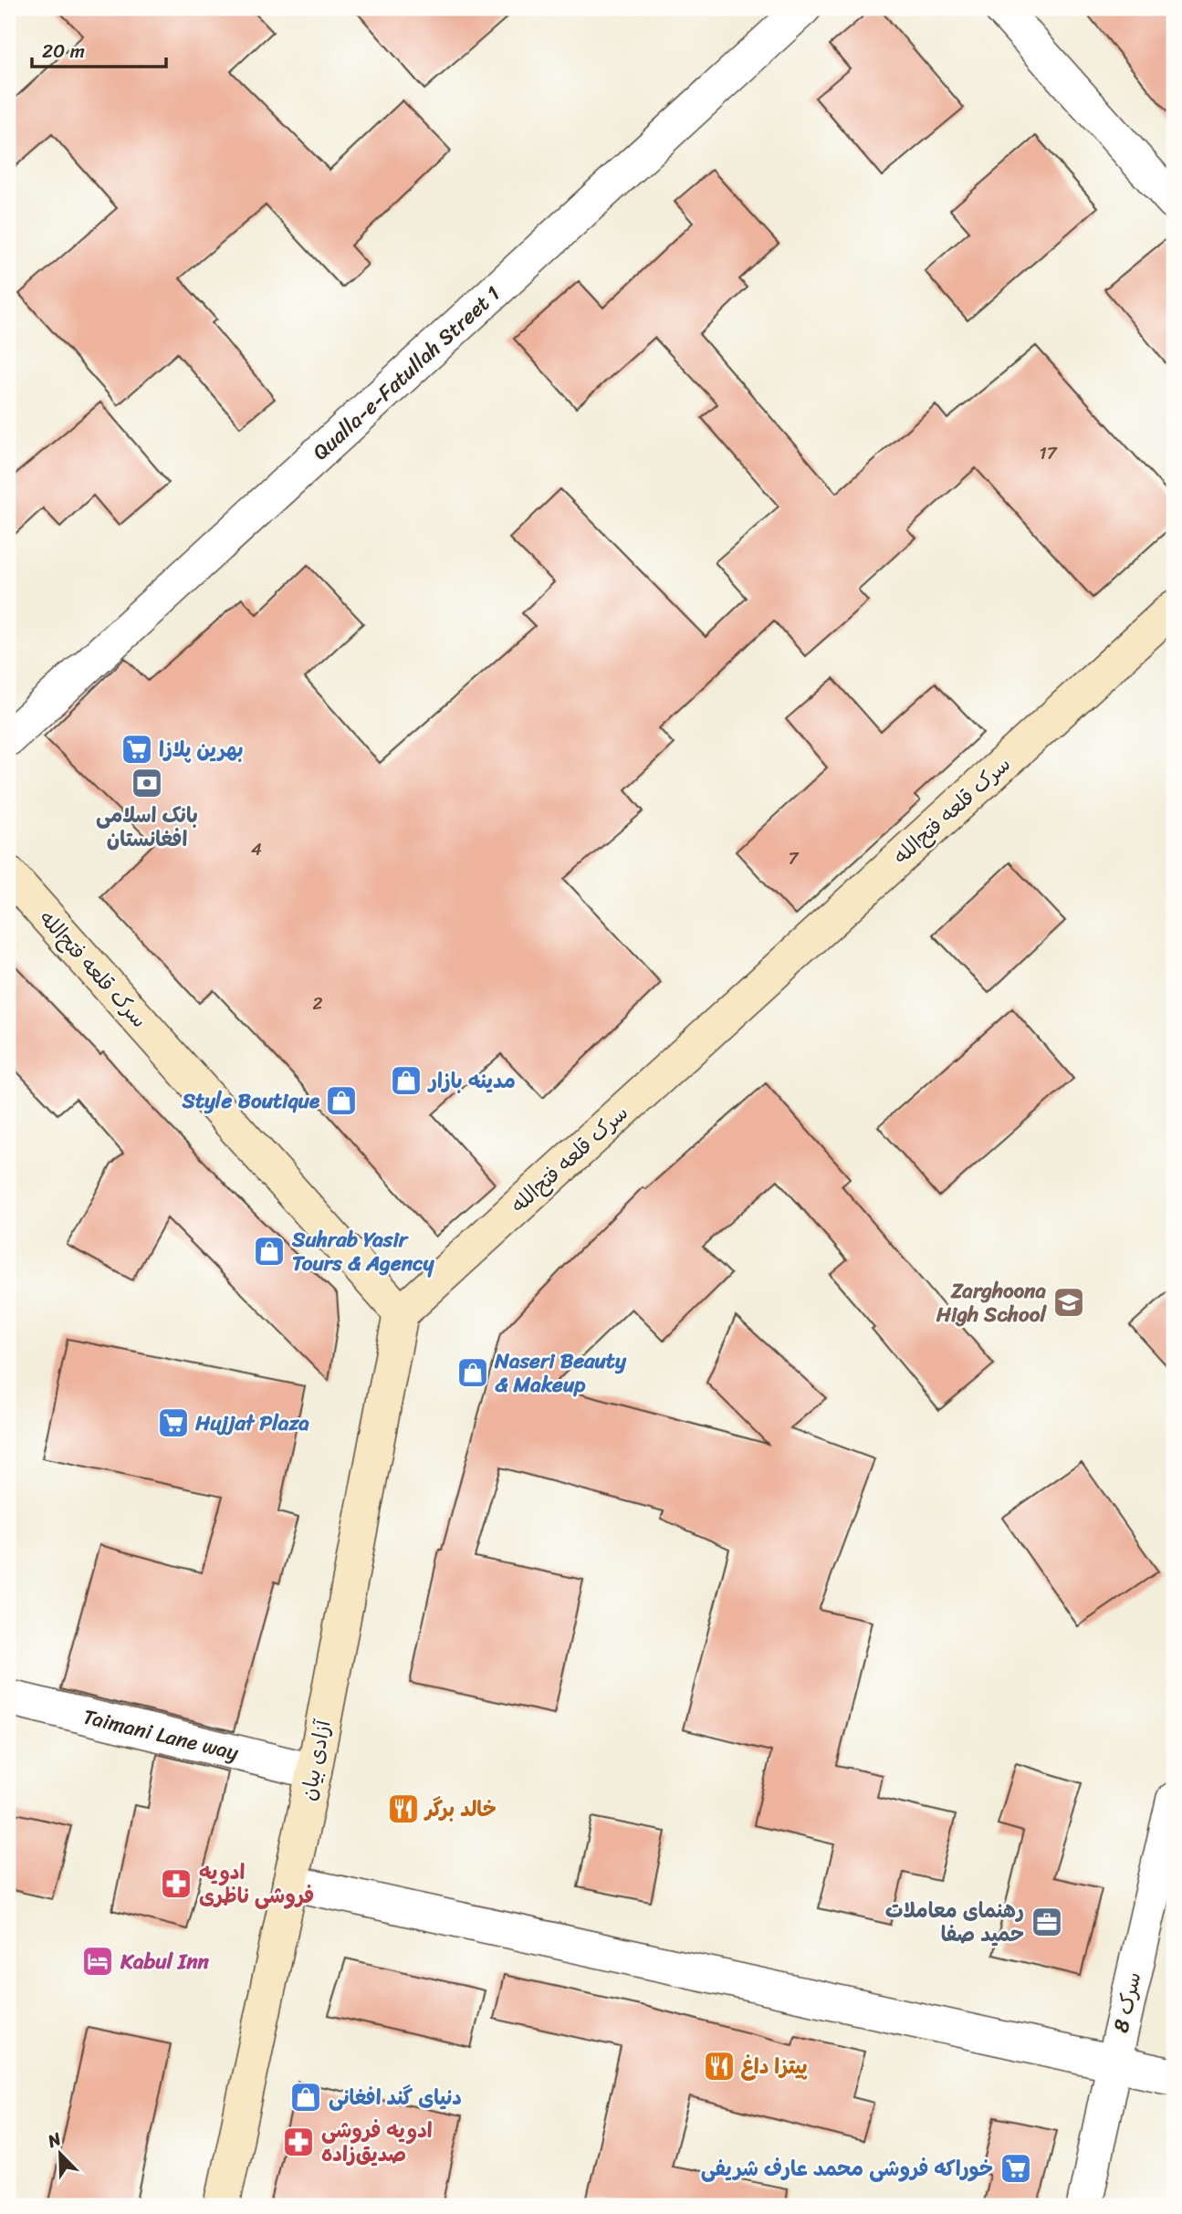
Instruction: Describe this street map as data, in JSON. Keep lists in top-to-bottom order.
{
  "streets": {
    "main road": ["سرک قلعه فتح‌الله", "آزادی بیان"],
    "street": ["Qualla-e-Fatullah Street 1", "Taimani Lane way", "سرک 8"]
  },
  "crossings": [
    ["سرک قلعه فتح‌الله", "آزادی بیان"],
    ["Taimani Lane way", "آزادی بیان"]
  ],
  "places": {
    "supermarket": ["بهرین پلازا", "Hujjat Plaza", "خوراکه فروشی محمد عارف شریفی"],
    "bank": ["بانک اسلامی افغانستان"],
    "shop": [
      "مدینه بازار",
      "Style Boutique",
      "Suhrab Yasir Tours & Agency",
      "Naseri Beauty & Makeup",
      "دنیای گند افغانی"
    ],
    "school or university": ["Zarghoona High School"],
    "restaurant": ["خالد برگر", "پیتزا داغ"],
    "pharmacy": ["ادویه فروشی ناظری", "ادویه فروشی صدیق‌زاده"],
    "office": ["رهنمای معاملات حمید صفا"],
    "hotel": ["Kabul Inn"]
  },
  "house_numbers": [
    "17",
    "4",
    "7",
    "2"
  ],
  "scale_bar": "20 m",
  "north": "top left"
}
